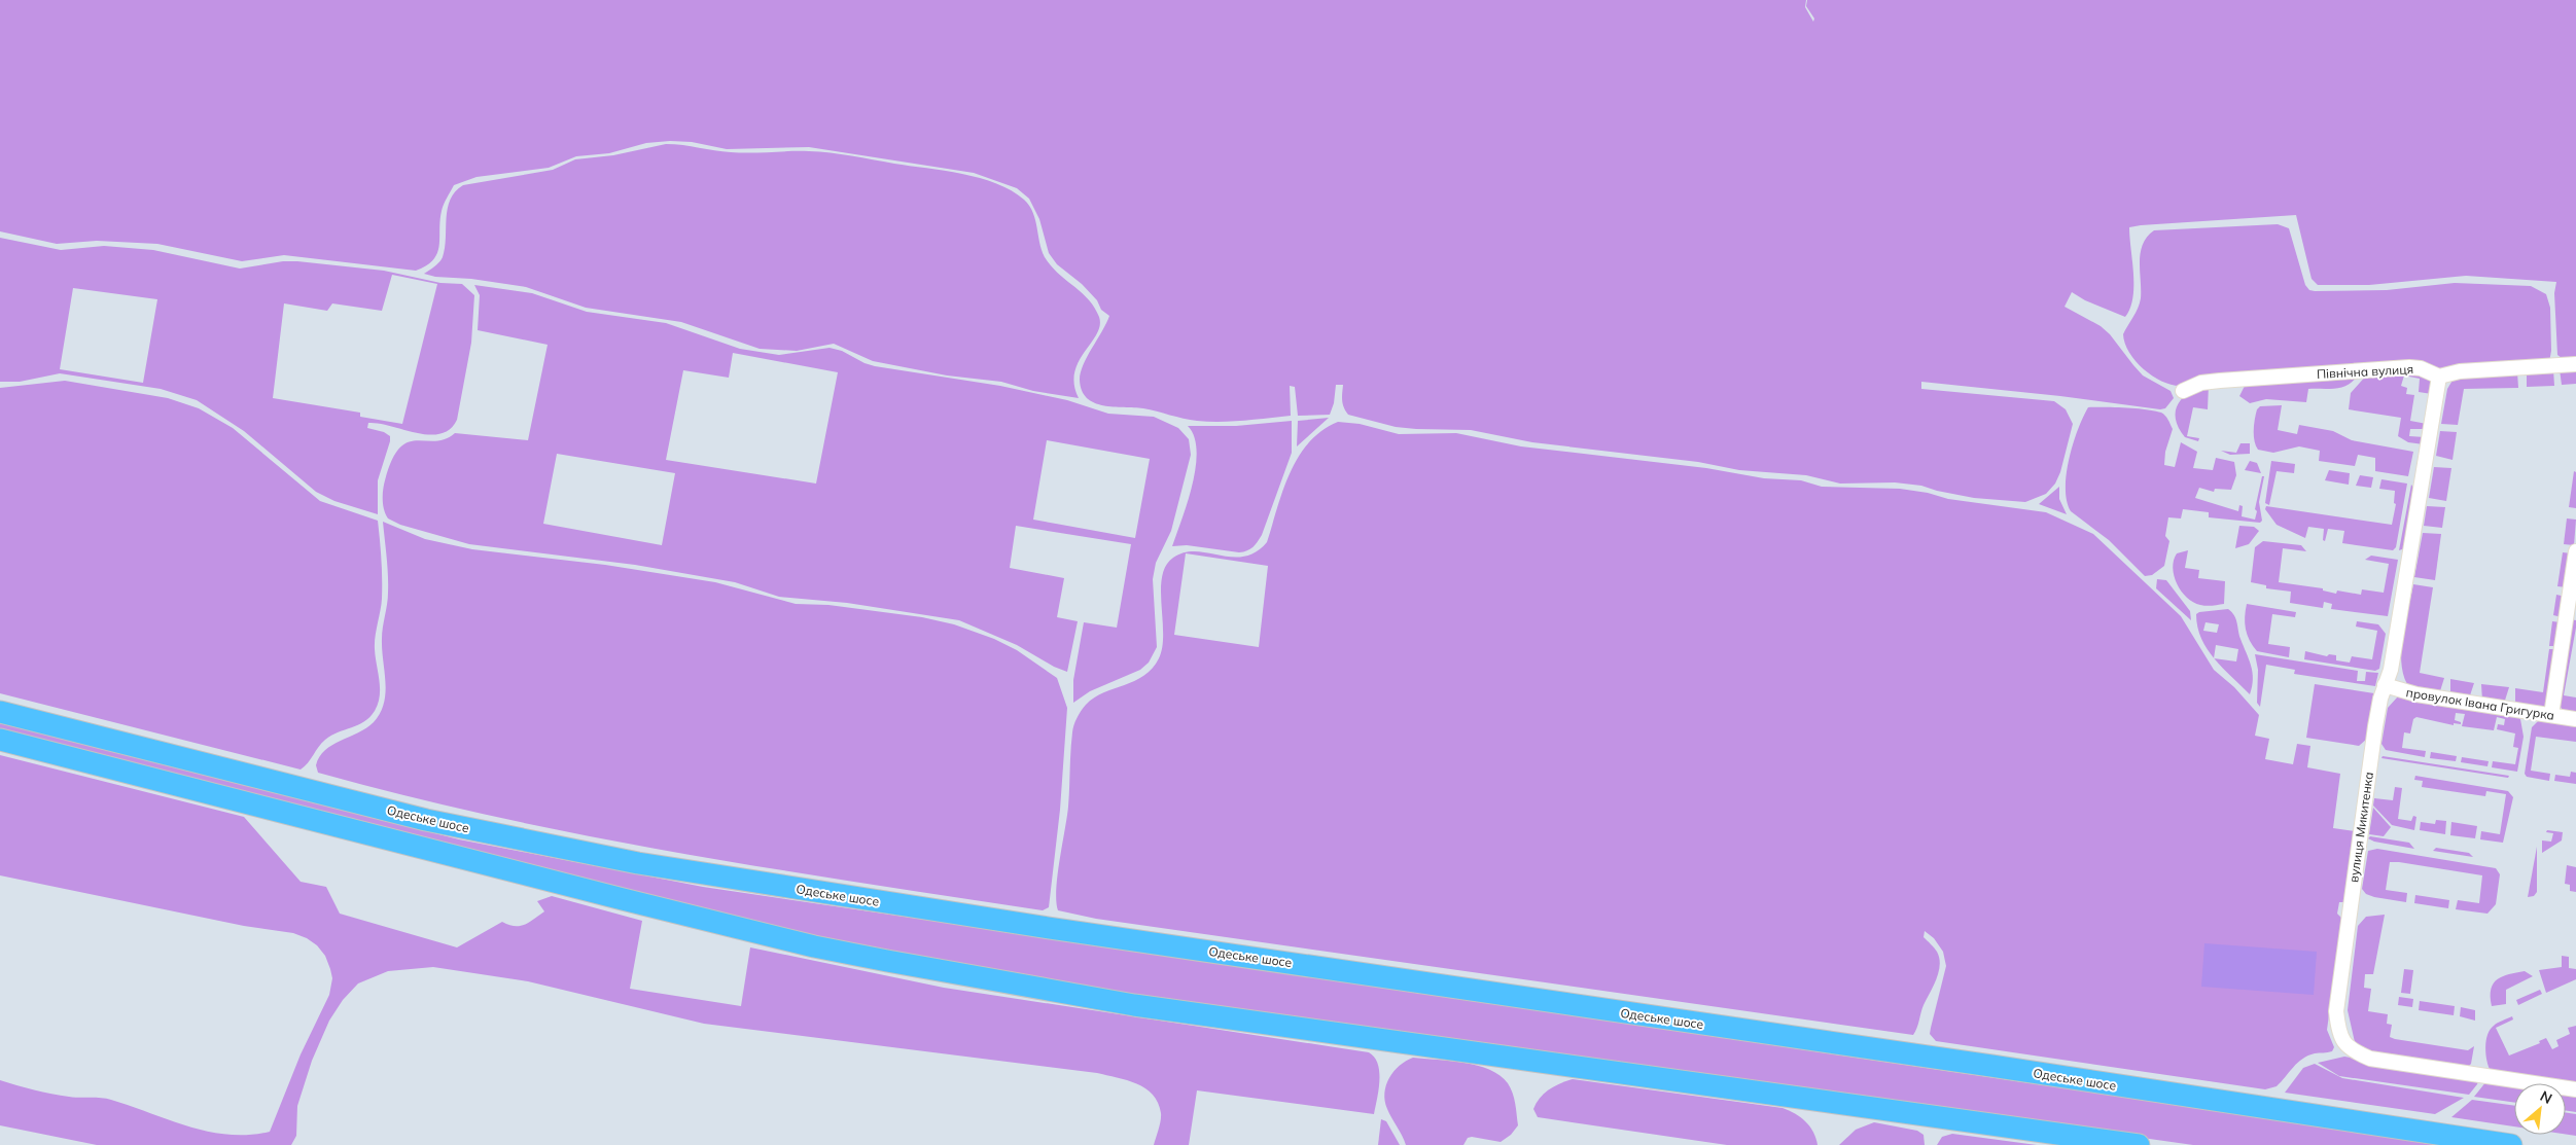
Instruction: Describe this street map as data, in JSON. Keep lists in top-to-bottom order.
{
  "streets": {
    "highway": ["Одеське шосе"],
    "street": ["Північна вулиця", "провулок Івана Григурка", "вулиця Микитенка"]
  },
  "crossings": [
    ["Північна вулиця", "вулиця Микитенка"],
    ["провулок Івана Григурка", "вулиця Микитенка"]
  ],
  "north": "top right"
}
